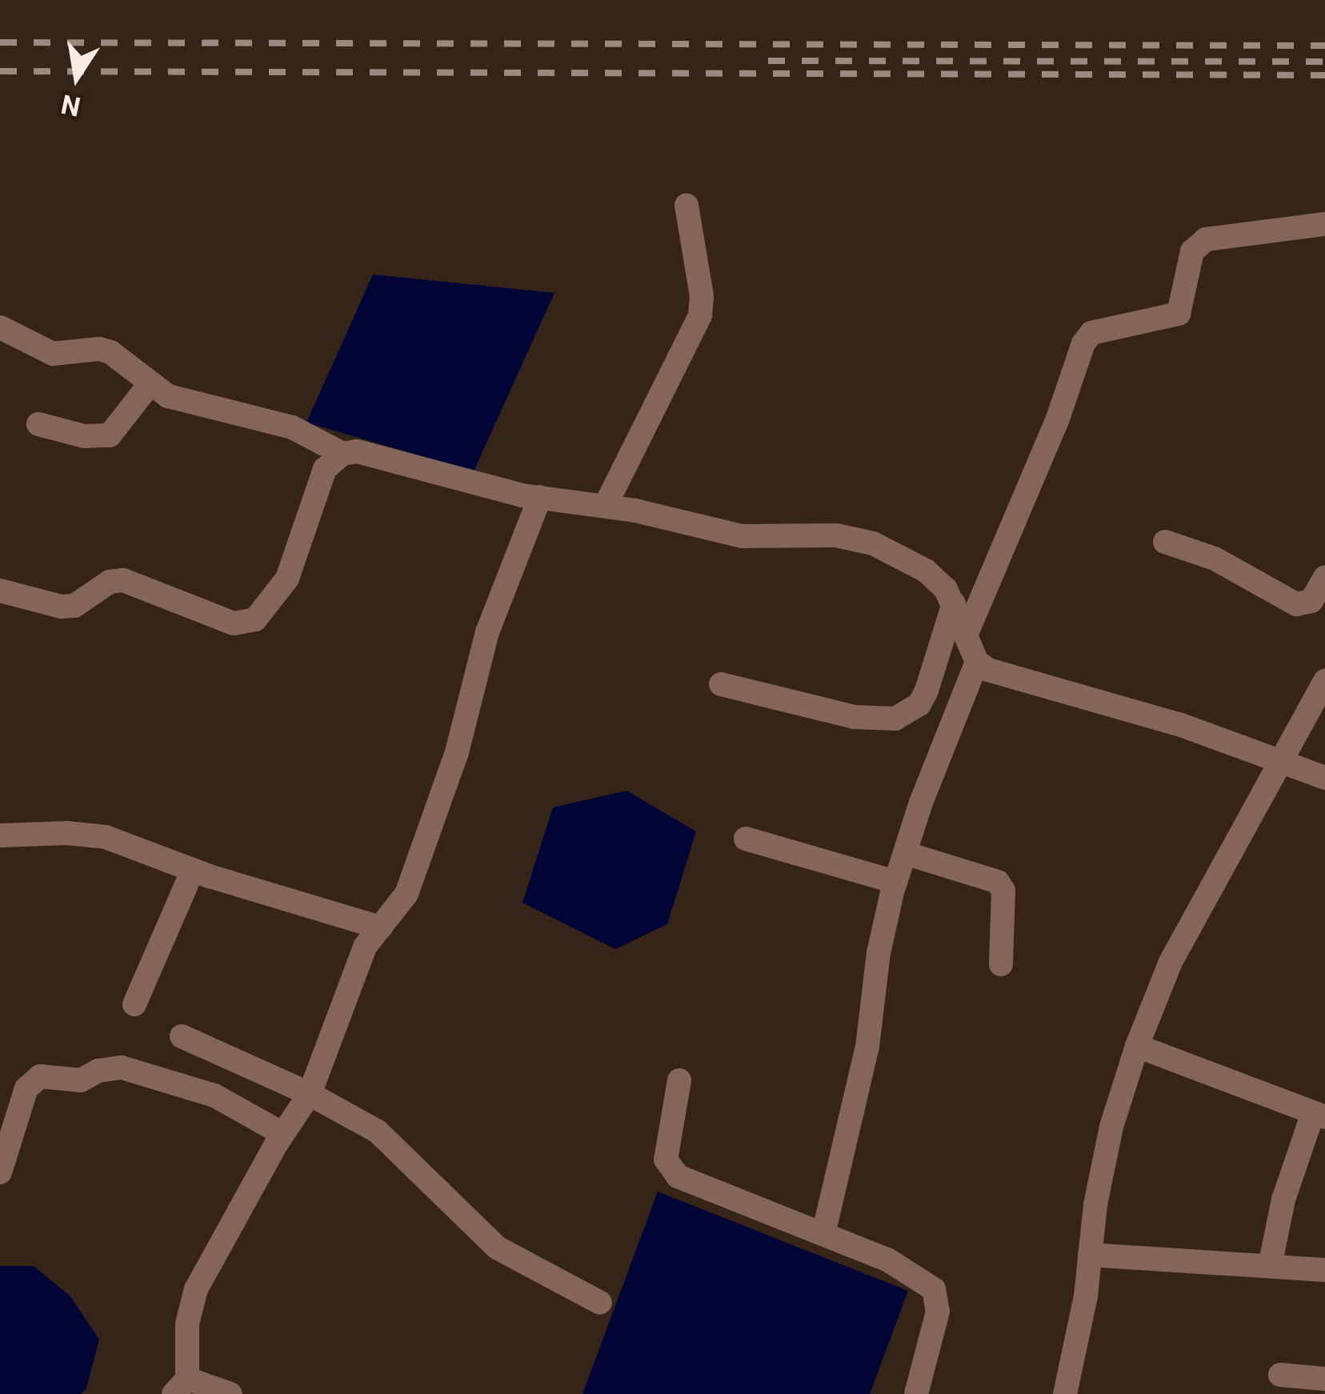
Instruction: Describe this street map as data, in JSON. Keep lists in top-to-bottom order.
{
  "north": "bottom"
}
